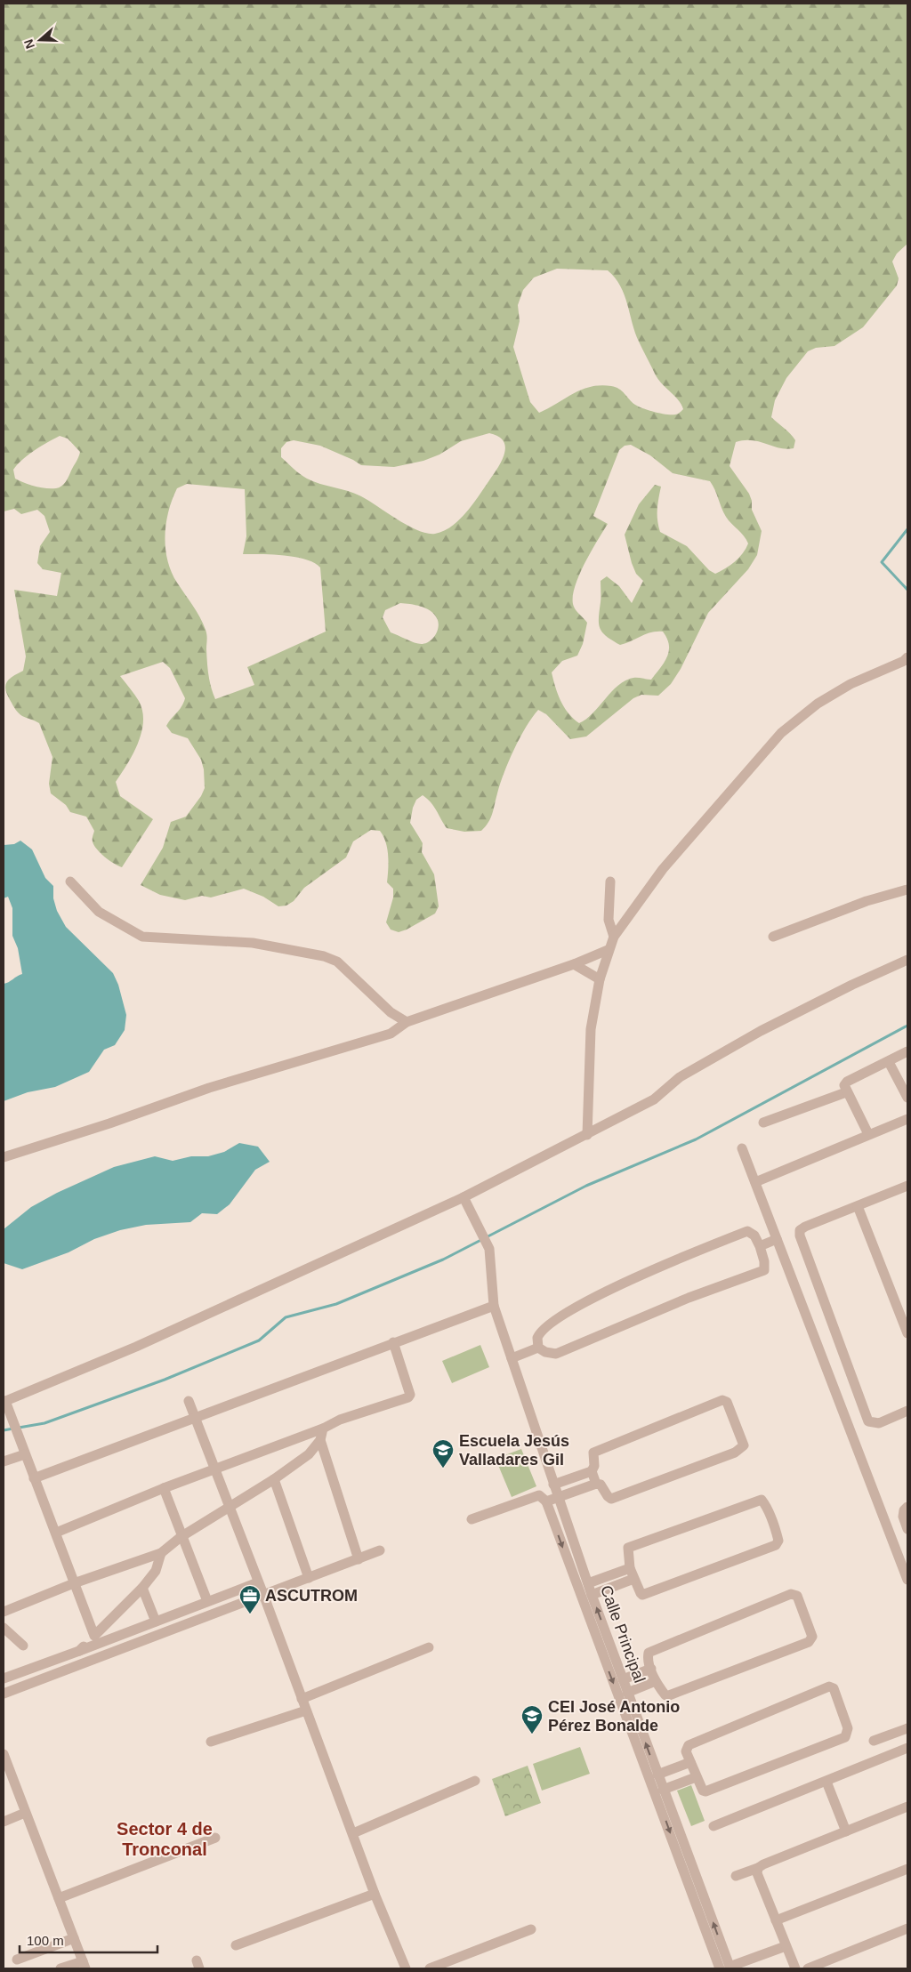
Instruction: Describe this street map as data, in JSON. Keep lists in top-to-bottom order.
{
  "streets": {
    "street": ["Calle Principal"]
  },
  "districts": ["Sector 4 de Tronconal"],
  "places": {
    "school or university": ["Escuela Jesús Valladares Gil", "CEI José Antonio Pérez Bonalde"],
    "office": ["ASCUTROM"]
  },
  "scale_bar": "100 m",
  "north": "left"
}
